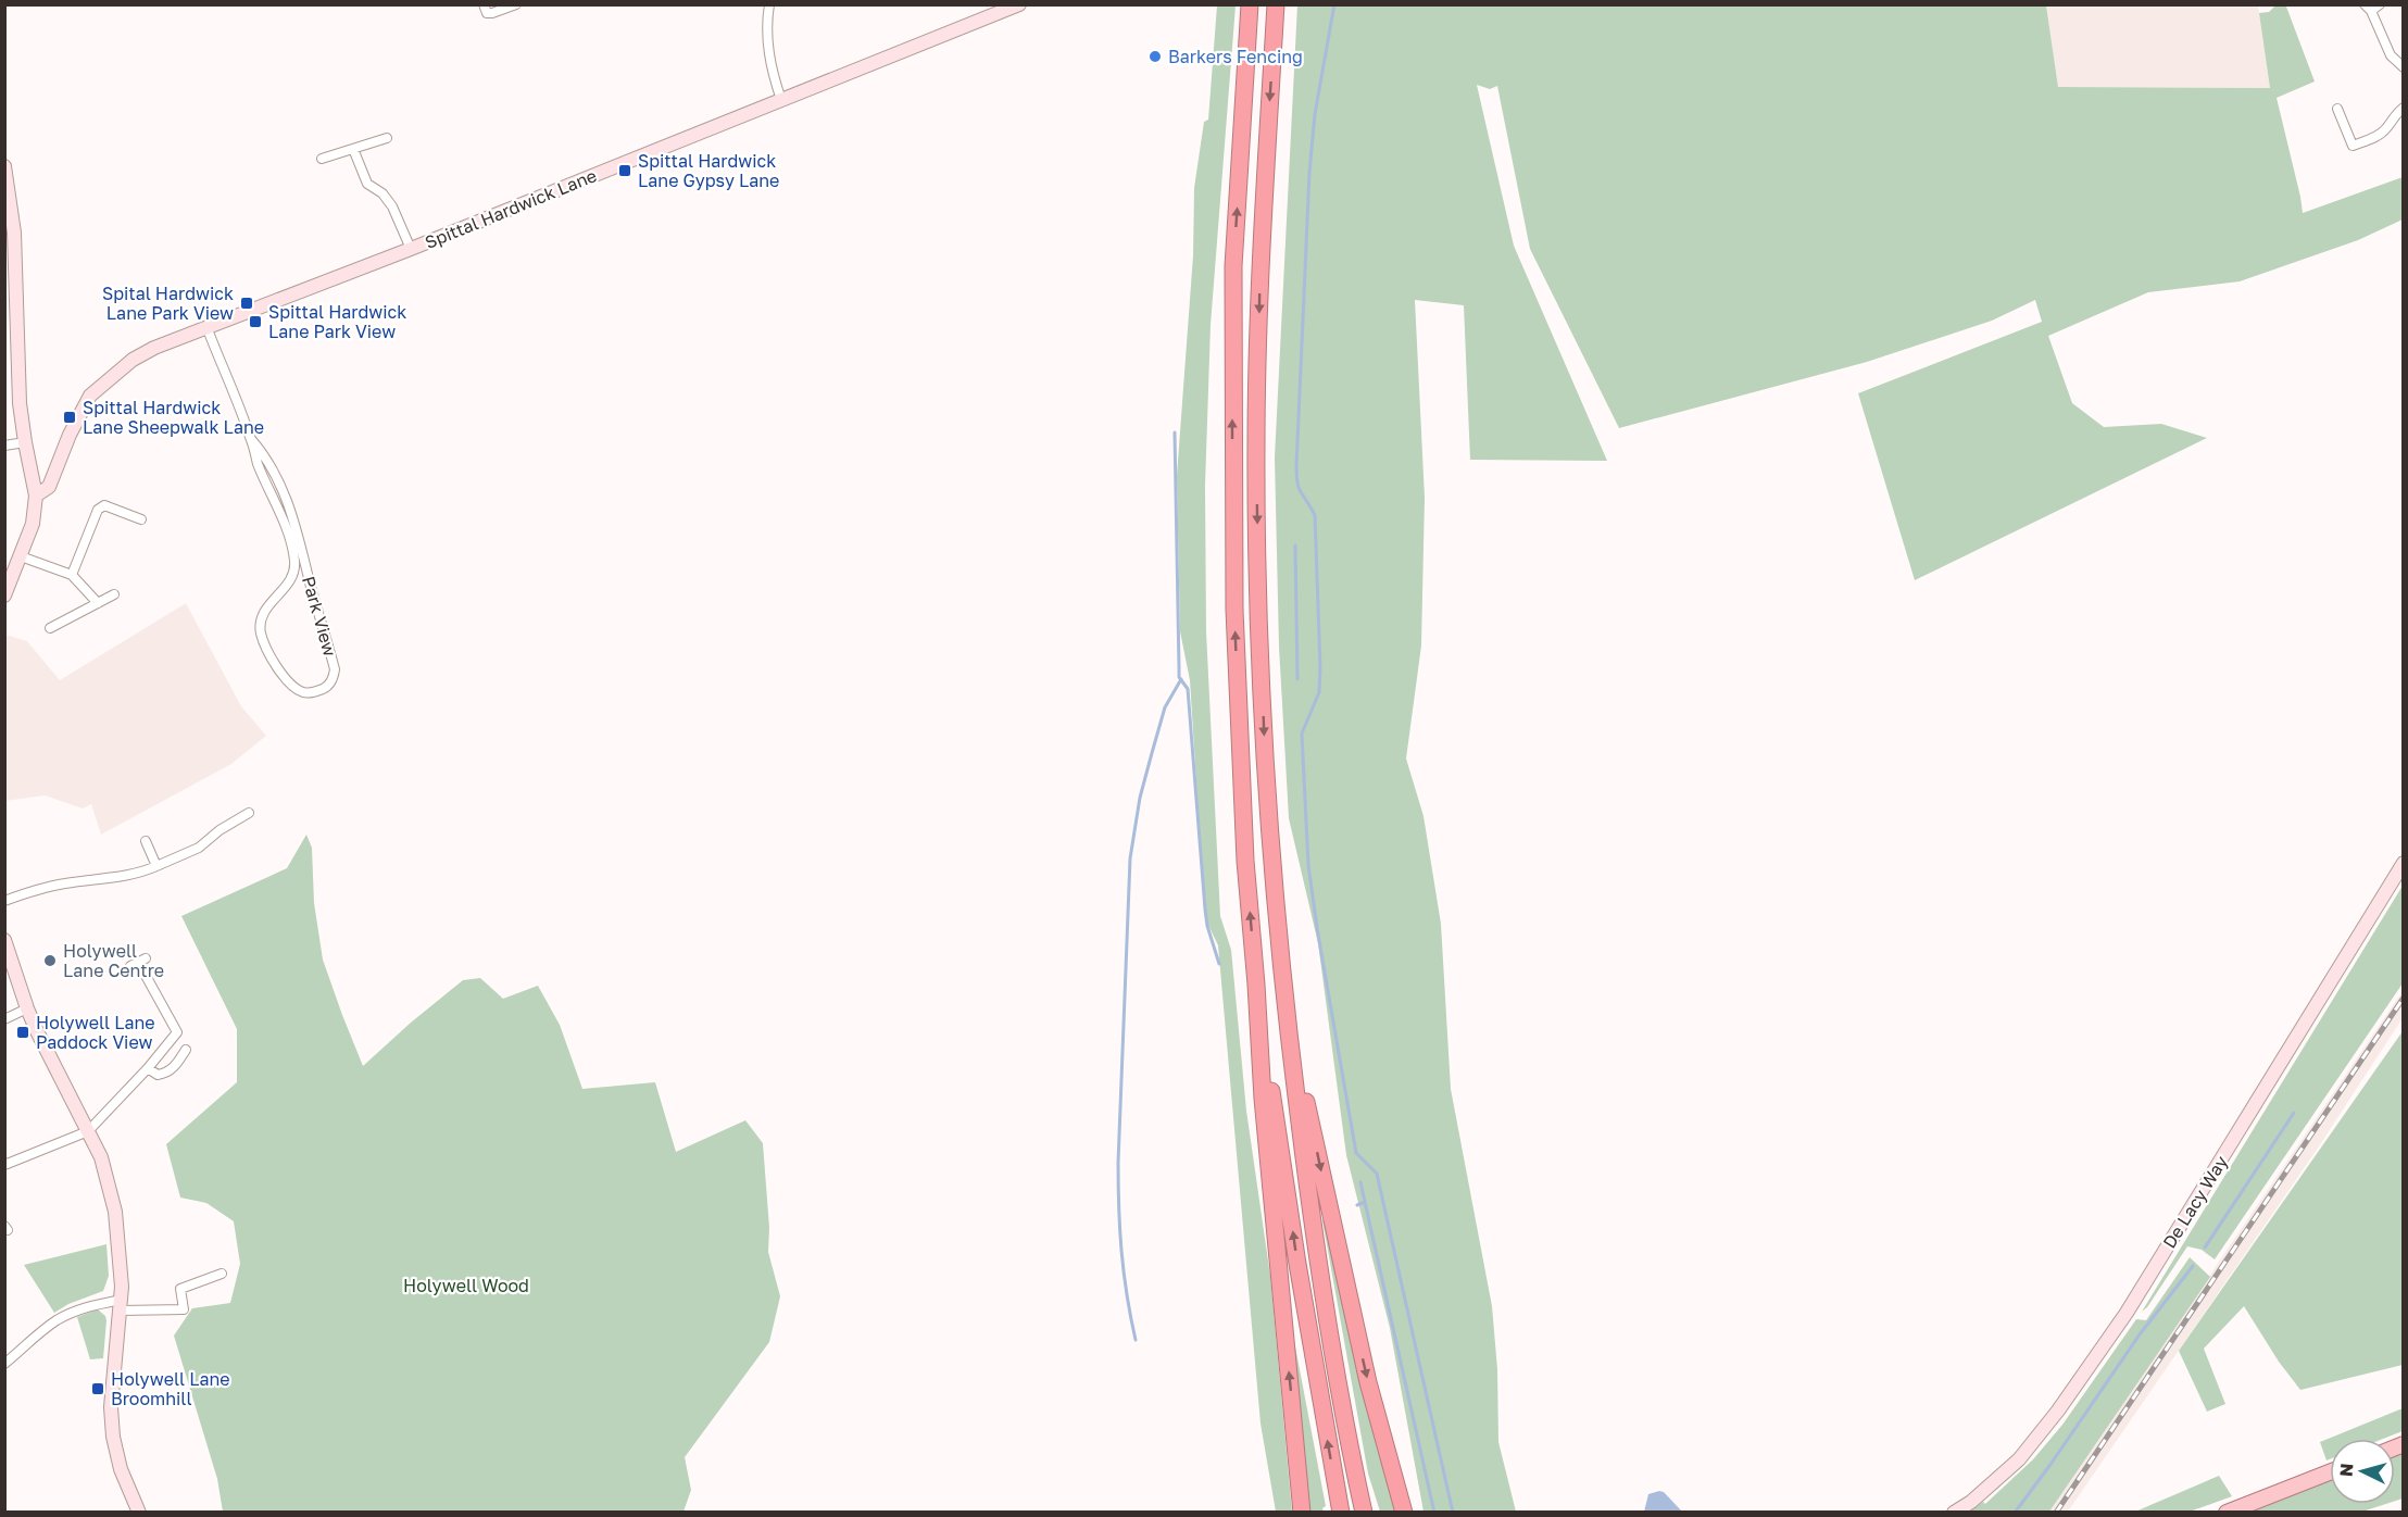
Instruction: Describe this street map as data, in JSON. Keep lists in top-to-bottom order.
{
  "streets": {
    "street": ["Spittal Hardwick Lane", "Park View", "De Lacy Way"]
  },
  "crossings": [
    ["Spittal Hardwick Lane", "Park View"]
  ],
  "parks": ["Holywell Wood"],
  "places": {
    "other": ["Barkers Fencing", "Holywell Lane Centre"],
    "transit": [
      "Spittal Hardwick Lane Gypsy Lane",
      "Spital Hardwick Lane Park View",
      "Spittal Hardwick Lane Park View",
      "Spittal Hardwick Lane Sheepwalk Lane",
      "Holywell Lane Paddock View",
      "Holywell Lane Broomhill"
    ]
  },
  "north": "left"
}
